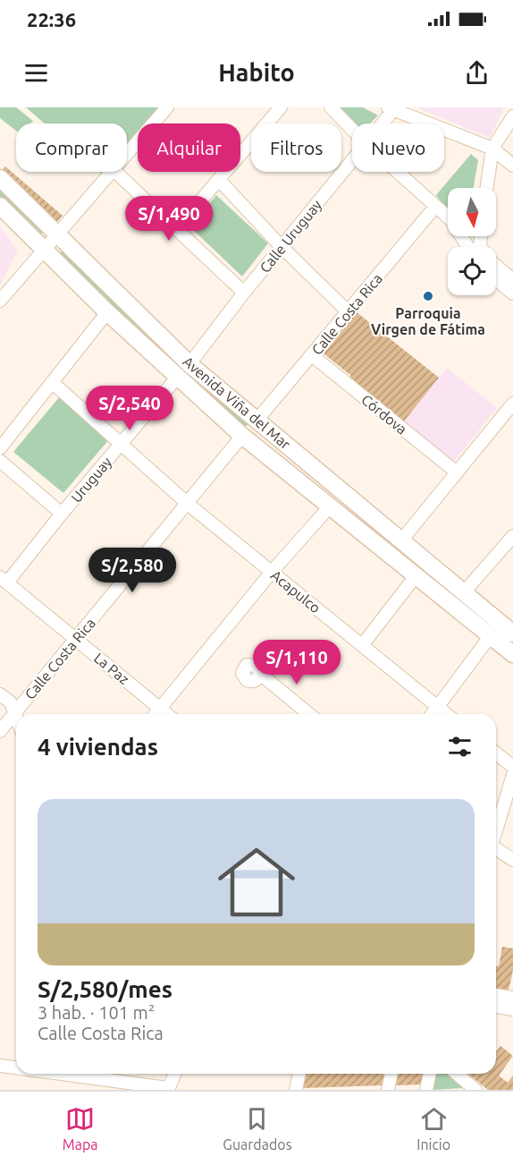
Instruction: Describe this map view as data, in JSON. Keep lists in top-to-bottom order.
{
  "streets": {
    "main road": ["Avenida Viña del Mar"],
    "street": [
      "Calle Uruguay",
      "Calle Costa Rica",
      "Córdova",
      "Uruguay",
      "Acapulco",
      "La Paz"
    ]
  },
  "crossings": [
    ["Calle Uruguay", "Avenida Viña del Mar"],
    ["Calle Costa Rica", "Avenida Viña del Mar"],
    ["Calle Costa Rica", "Córdova"],
    ["Calle Costa Rica", "Acapulco"],
    ["Calle Costa Rica", "La Paz"],
    ["Avenida Viña del Mar", "Uruguay"],
    ["Uruguay", "Acapulco"],
    ["Uruguay", "La Paz"]
  ],
  "places": ["Parroquia Virgen de Fátima"],
  "north": "bottom",
  "page": {
    "status": "22:36",
    "header": "Habito",
    "chip": [
      "Comprar",
      "Alquilar",
      "Filtros",
      "Nuevo"
    ],
    "price": [
      "S/1,490",
      "S/2,540",
      "S/2,580",
      "S/1,110"
    ],
    "heading": "4 viviendas",
    "list": [
      {
        "name": "S/2,580/mes",
        "note": "3 hab. · 101 m² · Calle Costa Rica"
      }
    ],
    "tabs": ["Mapa", "Guardados", "Inicio"]
  }
}
